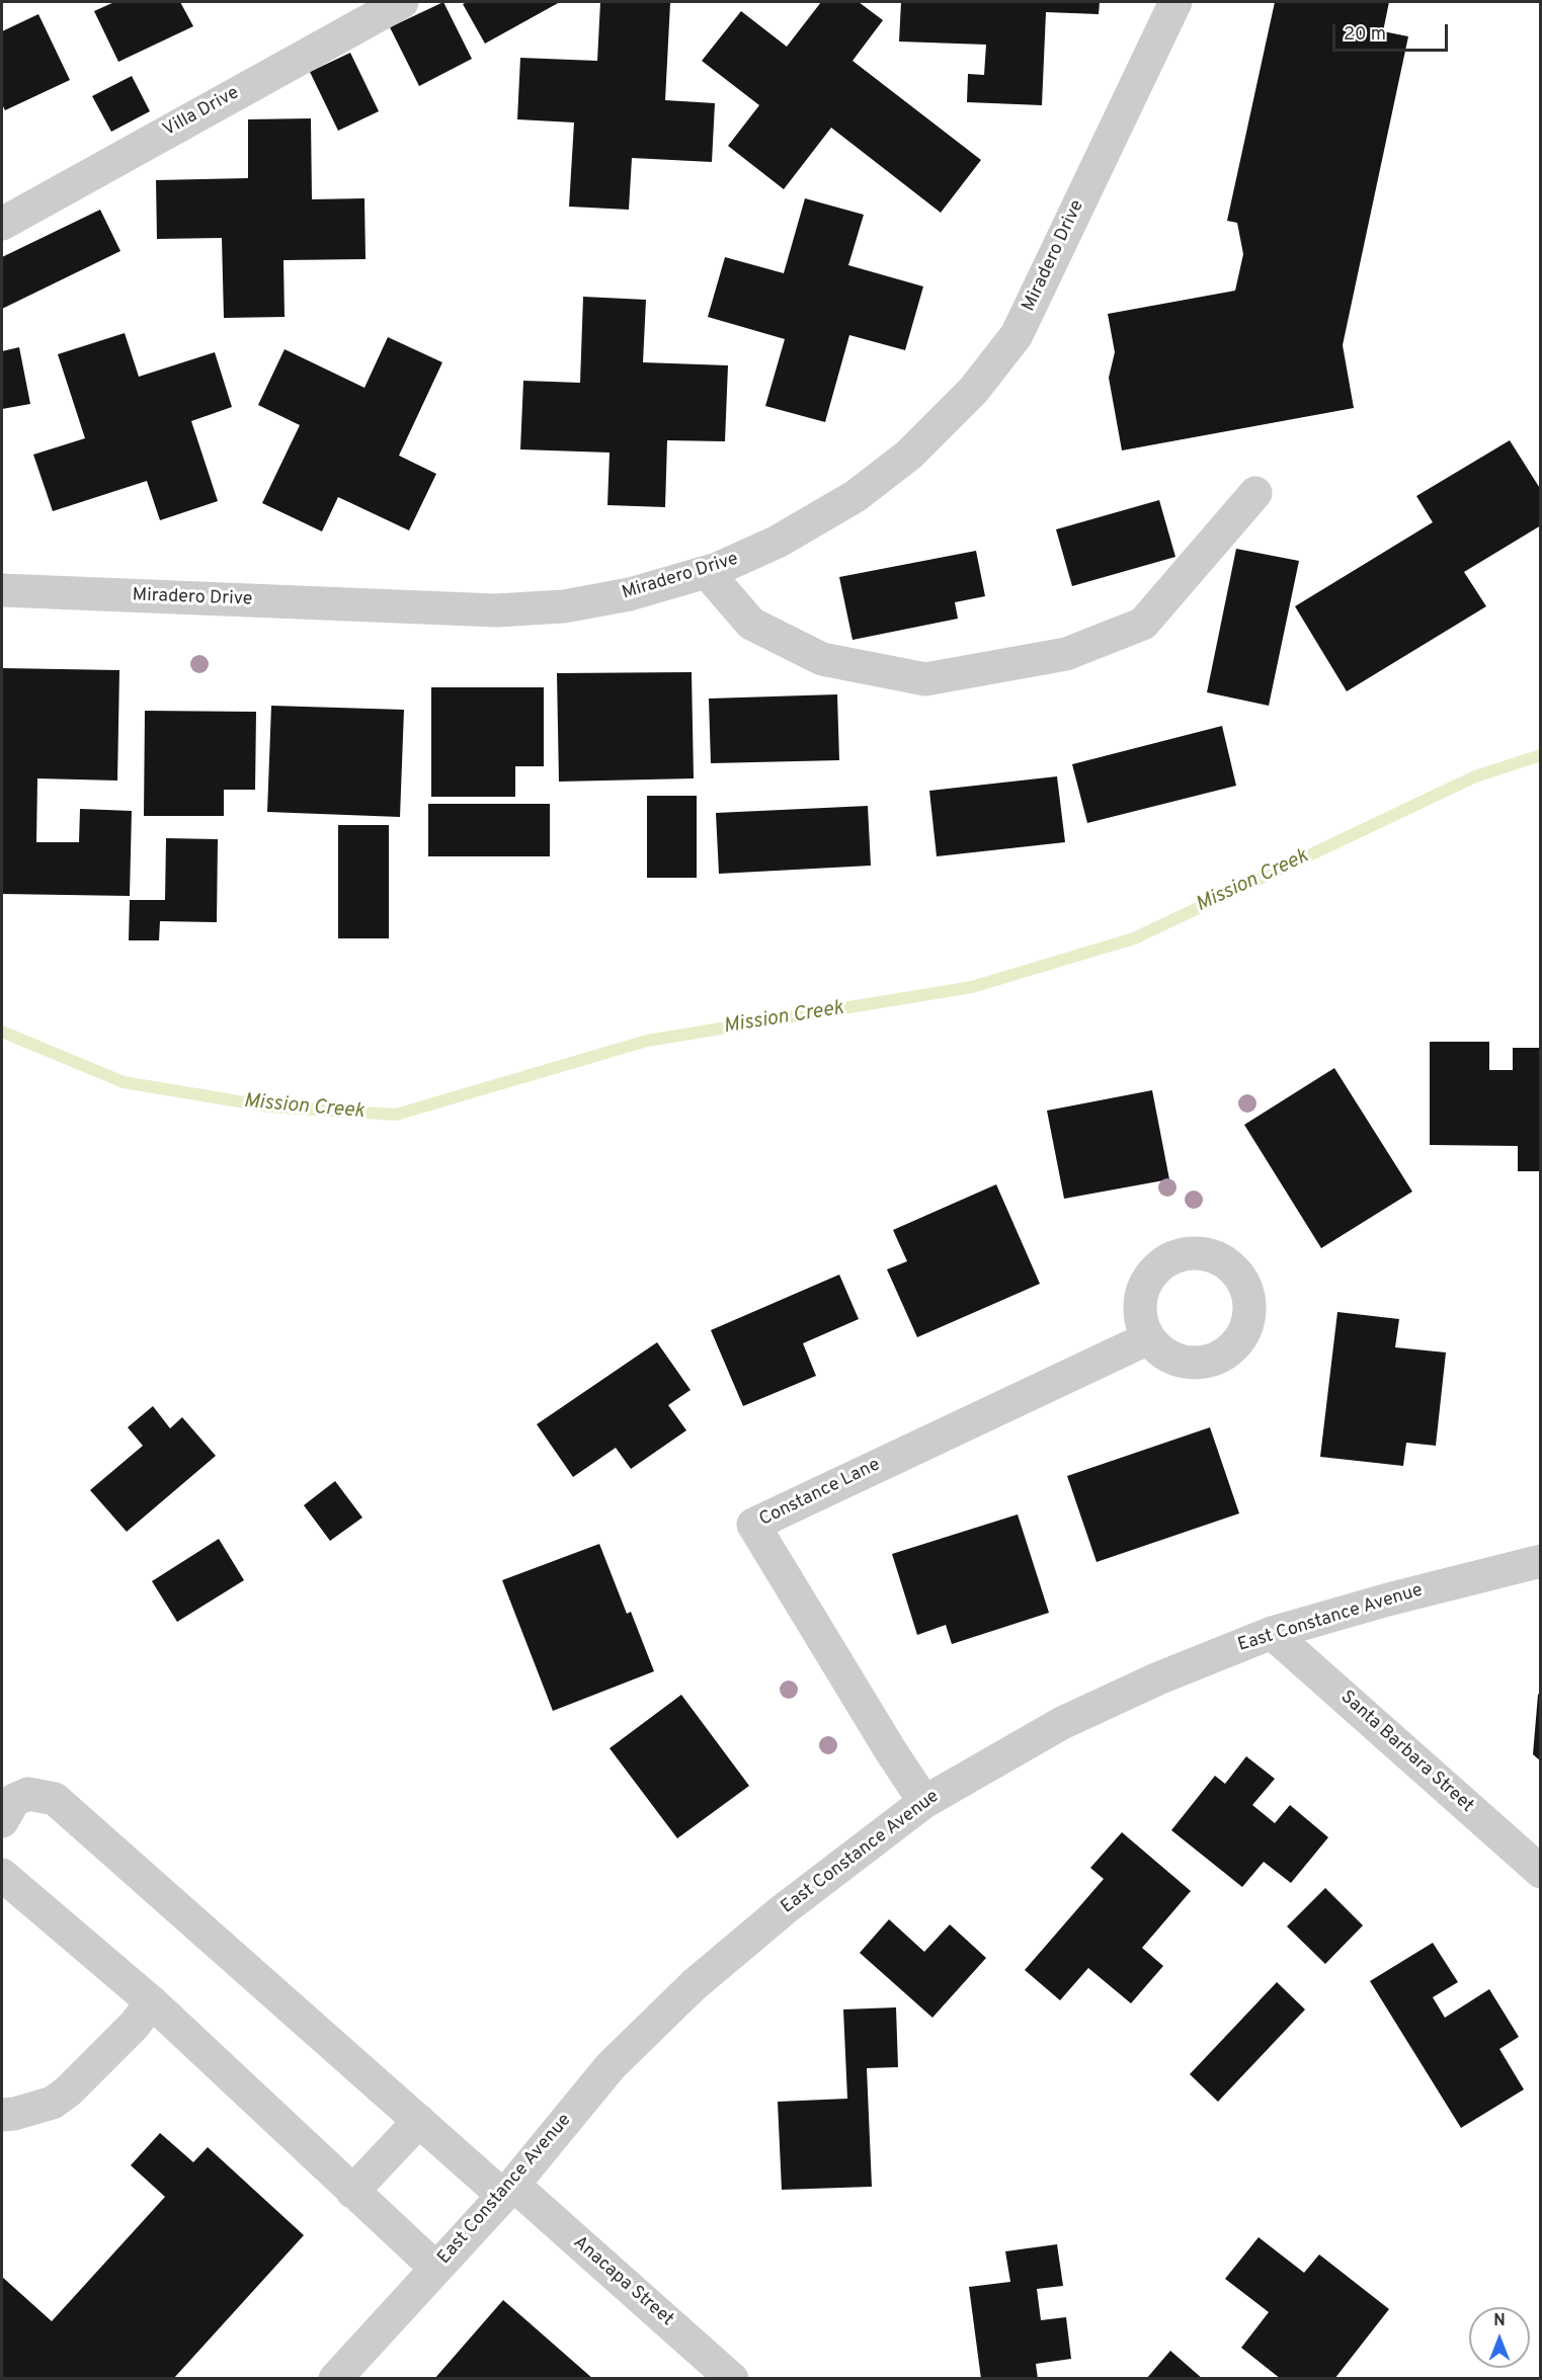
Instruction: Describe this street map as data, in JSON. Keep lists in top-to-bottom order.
{
  "streets": {
    "street": [
      "Villa Drive",
      "Miradero Drive",
      "Constance Lane",
      "East Constance Avenue",
      "Santa Barbara Street",
      "Anacapa Street"
    ]
  },
  "crossings": [
    ["Constance Lane", "East Constance Avenue"],
    ["East Constance Avenue", "Santa Barbara Street"],
    ["East Constance Avenue", "Anacapa Street"]
  ],
  "water": ["Mission Creek"],
  "scale_bar": "20 m",
  "north": "top"
}
